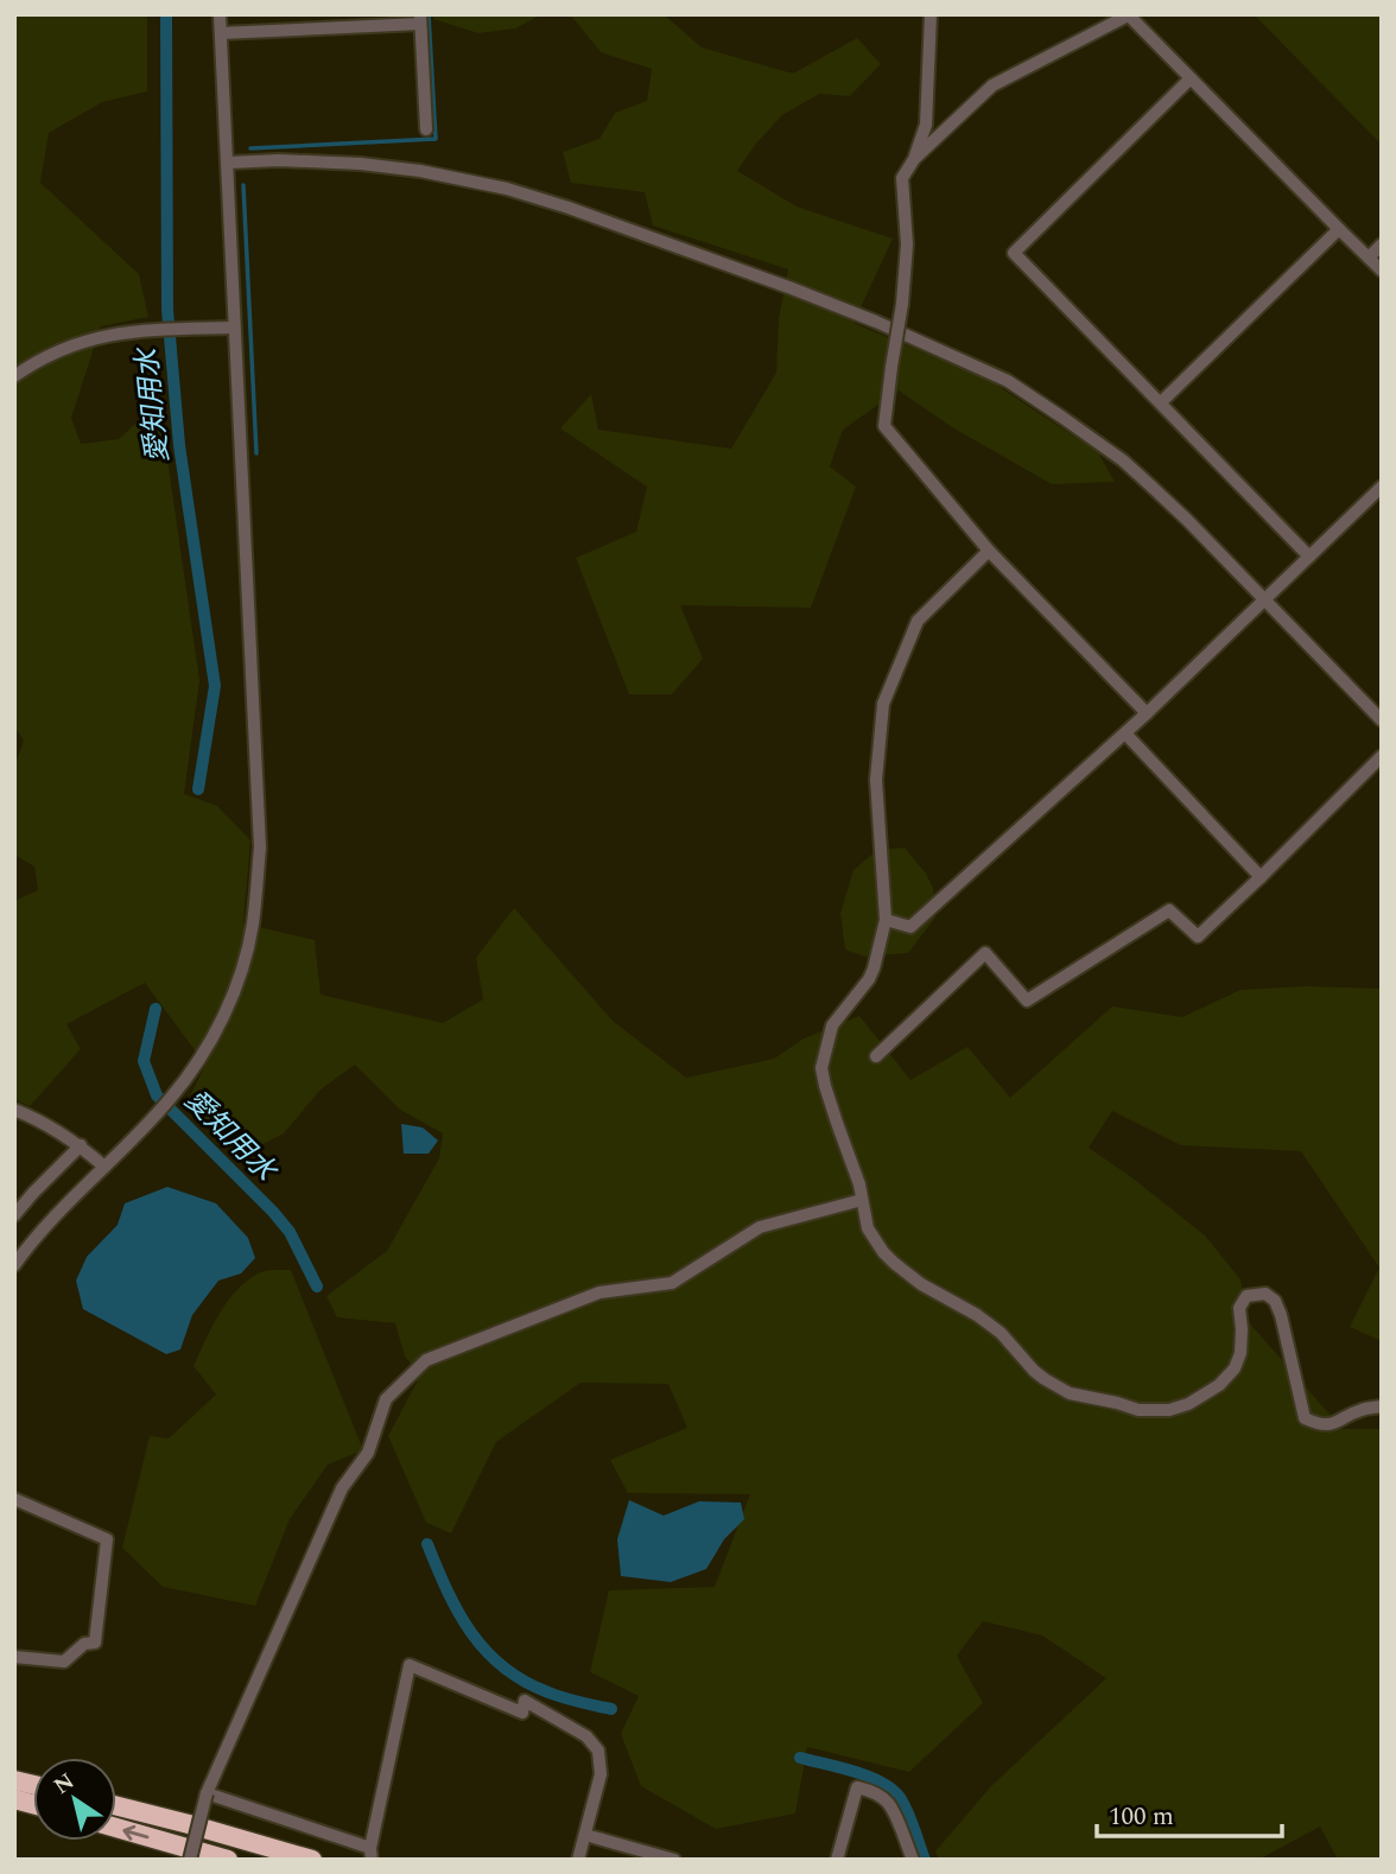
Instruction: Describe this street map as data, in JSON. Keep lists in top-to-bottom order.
{
  "water": ["愛知用水"],
  "scale_bar": "100 m",
  "north": "top left"
}
